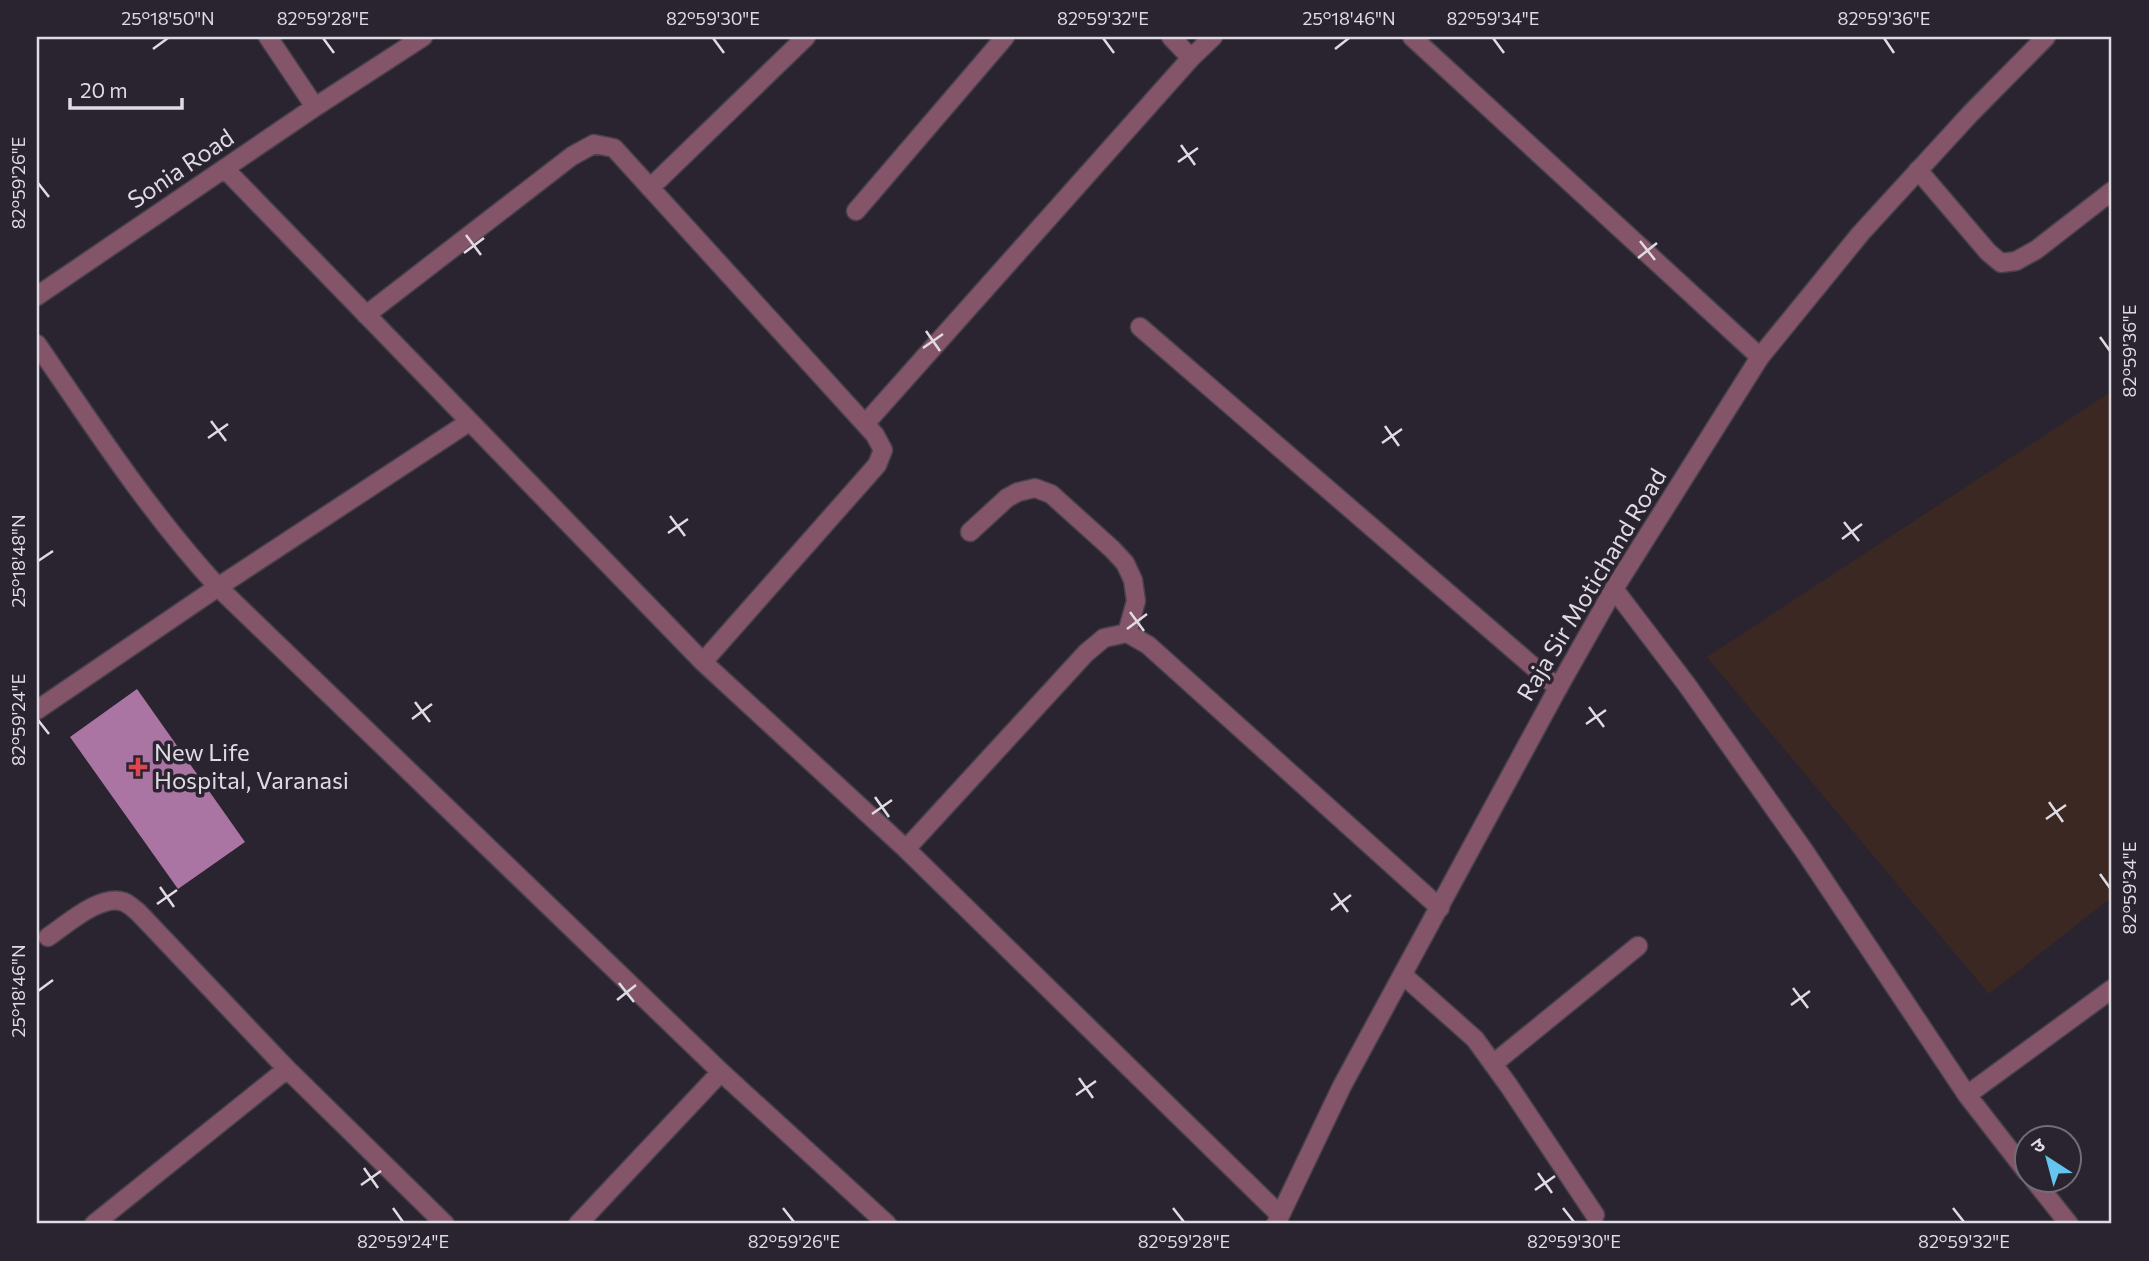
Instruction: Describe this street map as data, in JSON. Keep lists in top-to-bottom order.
{
  "streets": {
    "street": ["Sonia Road", "Raja Sir Motichand Road"]
  },
  "places": {
    "health": ["New Life Hospital, Varanasi"]
  },
  "scale_bar": "20 m",
  "north": "top left",
  "coordinates": [
    "25°18'50\"N",
    "82°59'28\"E",
    "82°59'30\"E",
    "82°59'32\"E",
    "25°18'46\"N",
    "82°59'34\"E",
    "82°59'36\"E",
    "82°59'26\"E",
    "25°18'48\"N",
    "82°59'24\"E"
  ]
}
